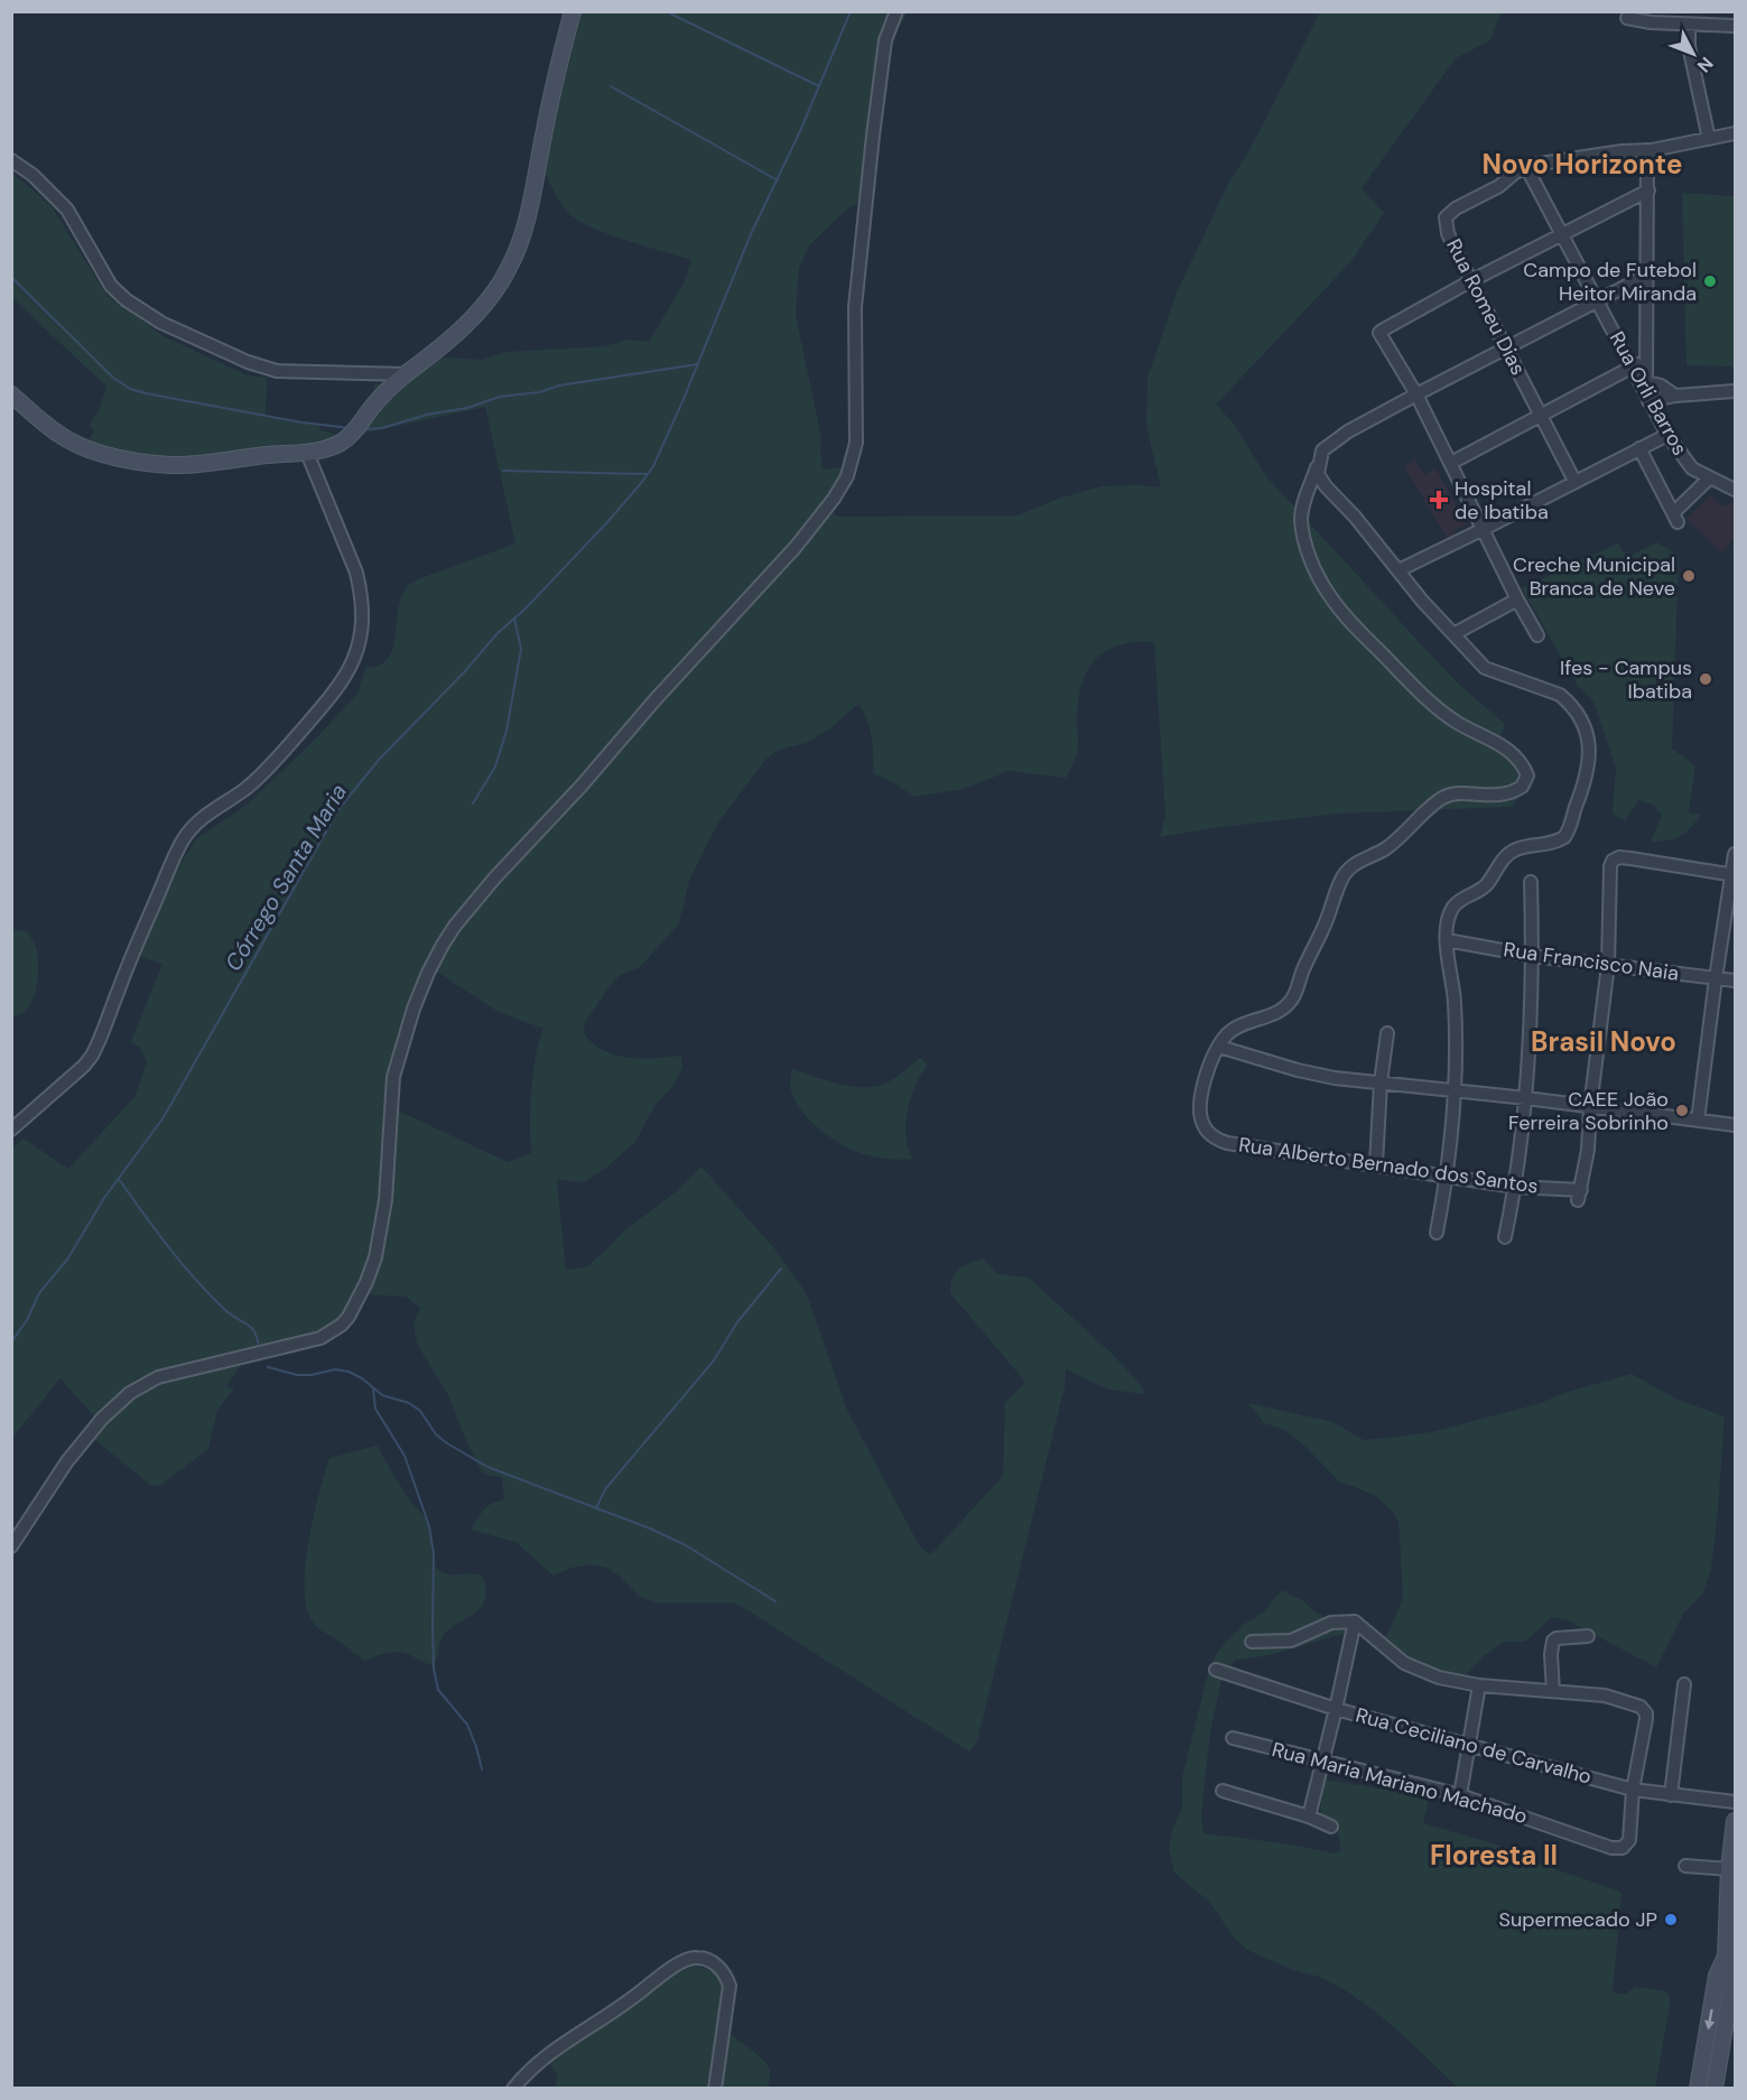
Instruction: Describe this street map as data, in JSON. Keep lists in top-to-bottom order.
{
  "streets": {
    "street": [
      "Rua Romeu Dias",
      "Rua Orli Barros",
      "Rua Francisco Naia",
      "Rua Alberto Bernado dos Santos",
      "Rua Ceciliano de Carvalho",
      "Rua Maria Mariano Machado"
    ]
  },
  "crossings": [
    ["Rua Romeu Dias", "Rua Orli Barros"],
    ["Rua Ceciliano de Carvalho", "Rua Maria Mariano Machado"]
  ],
  "districts": ["Novo Horizonte", "Brasil Novo", "Floresta II"],
  "water": ["Córrego Santa Maria"],
  "places": {
    "other": [
      "Campo de Futebol Heitor Miranda",
      "Creche Municipal Branca de Neve",
      "Ifes - Campus Ibatiba",
      "CAEE João Ferreira Sobrinho",
      "Supermecado JP"
    ],
    "health": ["Hospital de Ibatiba"]
  },
  "north": "bottom right"
}
